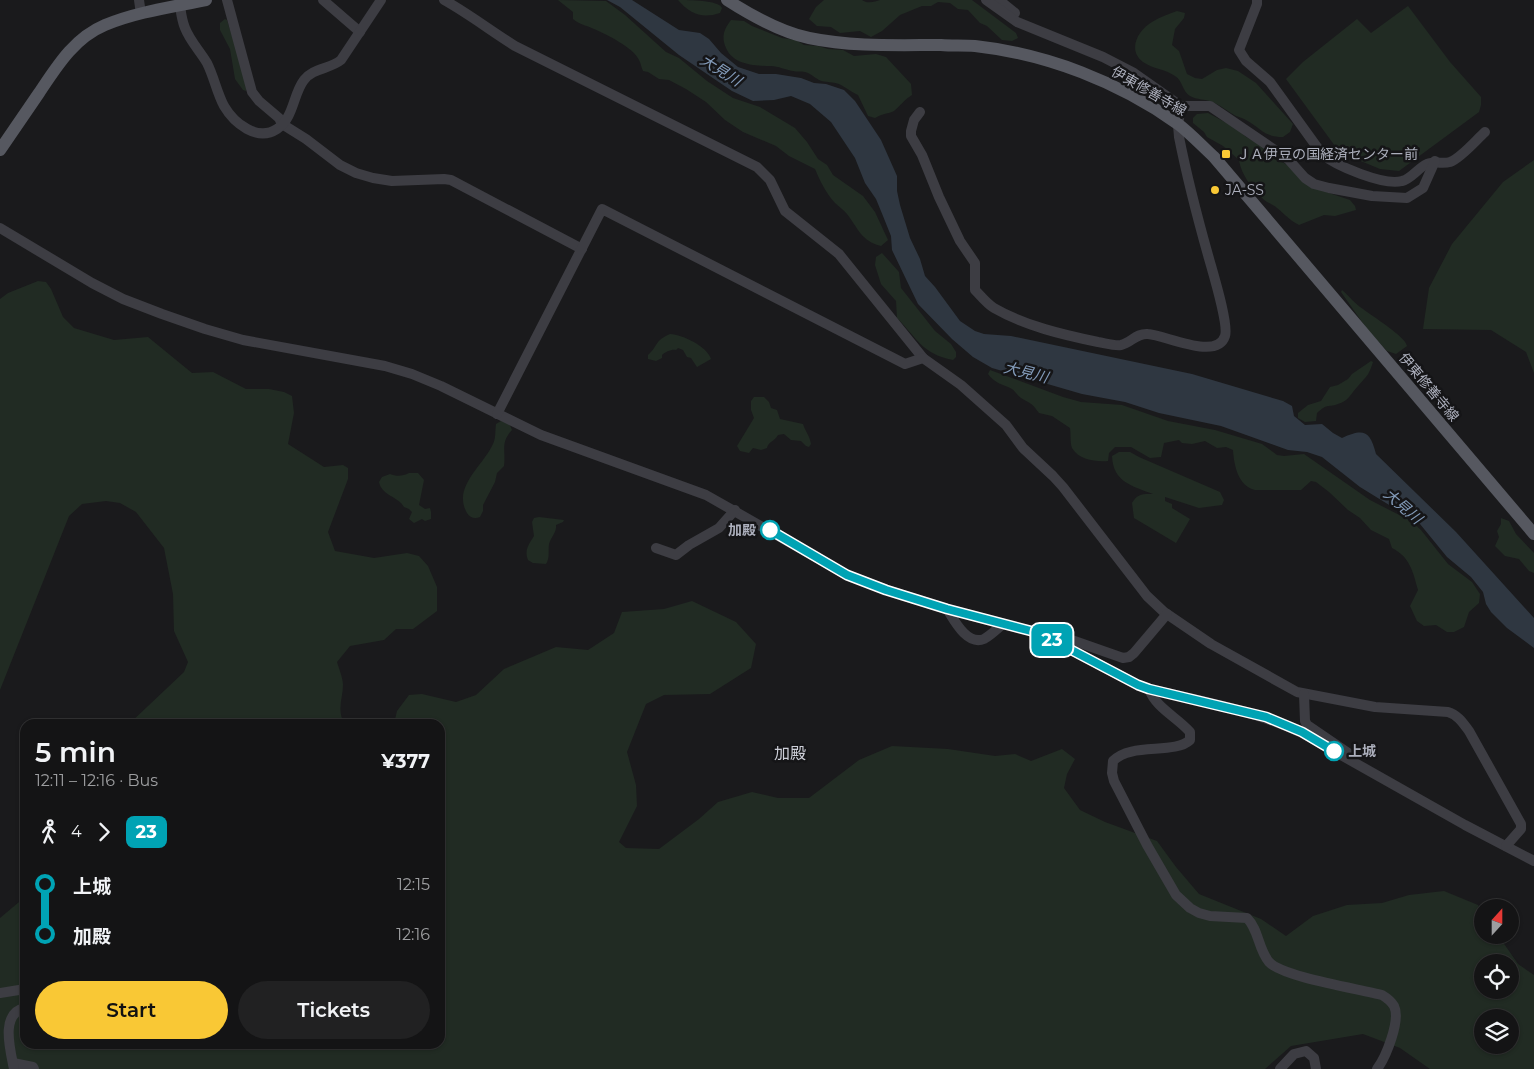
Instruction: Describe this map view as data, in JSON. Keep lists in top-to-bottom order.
{
  "streets": {
    "main road": ["伊東修善寺線"]
  },
  "districts": ["加殿"],
  "water": ["大見川"],
  "places": {
    "transit": ["ＪＡ伊豆の国経済センター前"],
    "other": ["JA-SS", "加殿", "上城"]
  },
  "lines": ["bus line 23"],
  "north": "top",
  "page": {
    "on_map": "23",
    "heading": ["5 min", "12:11 – 12:16 · Bus", "¥377"],
    "legs": ["4", "23"],
    "list": [
      {
        "name": "上城",
        "value": "12:15"
      },
      {
        "name": "加殿",
        "value": "12:16"
      }
    ],
    "buttons": ["Start", "Tickets"]
  }
}
